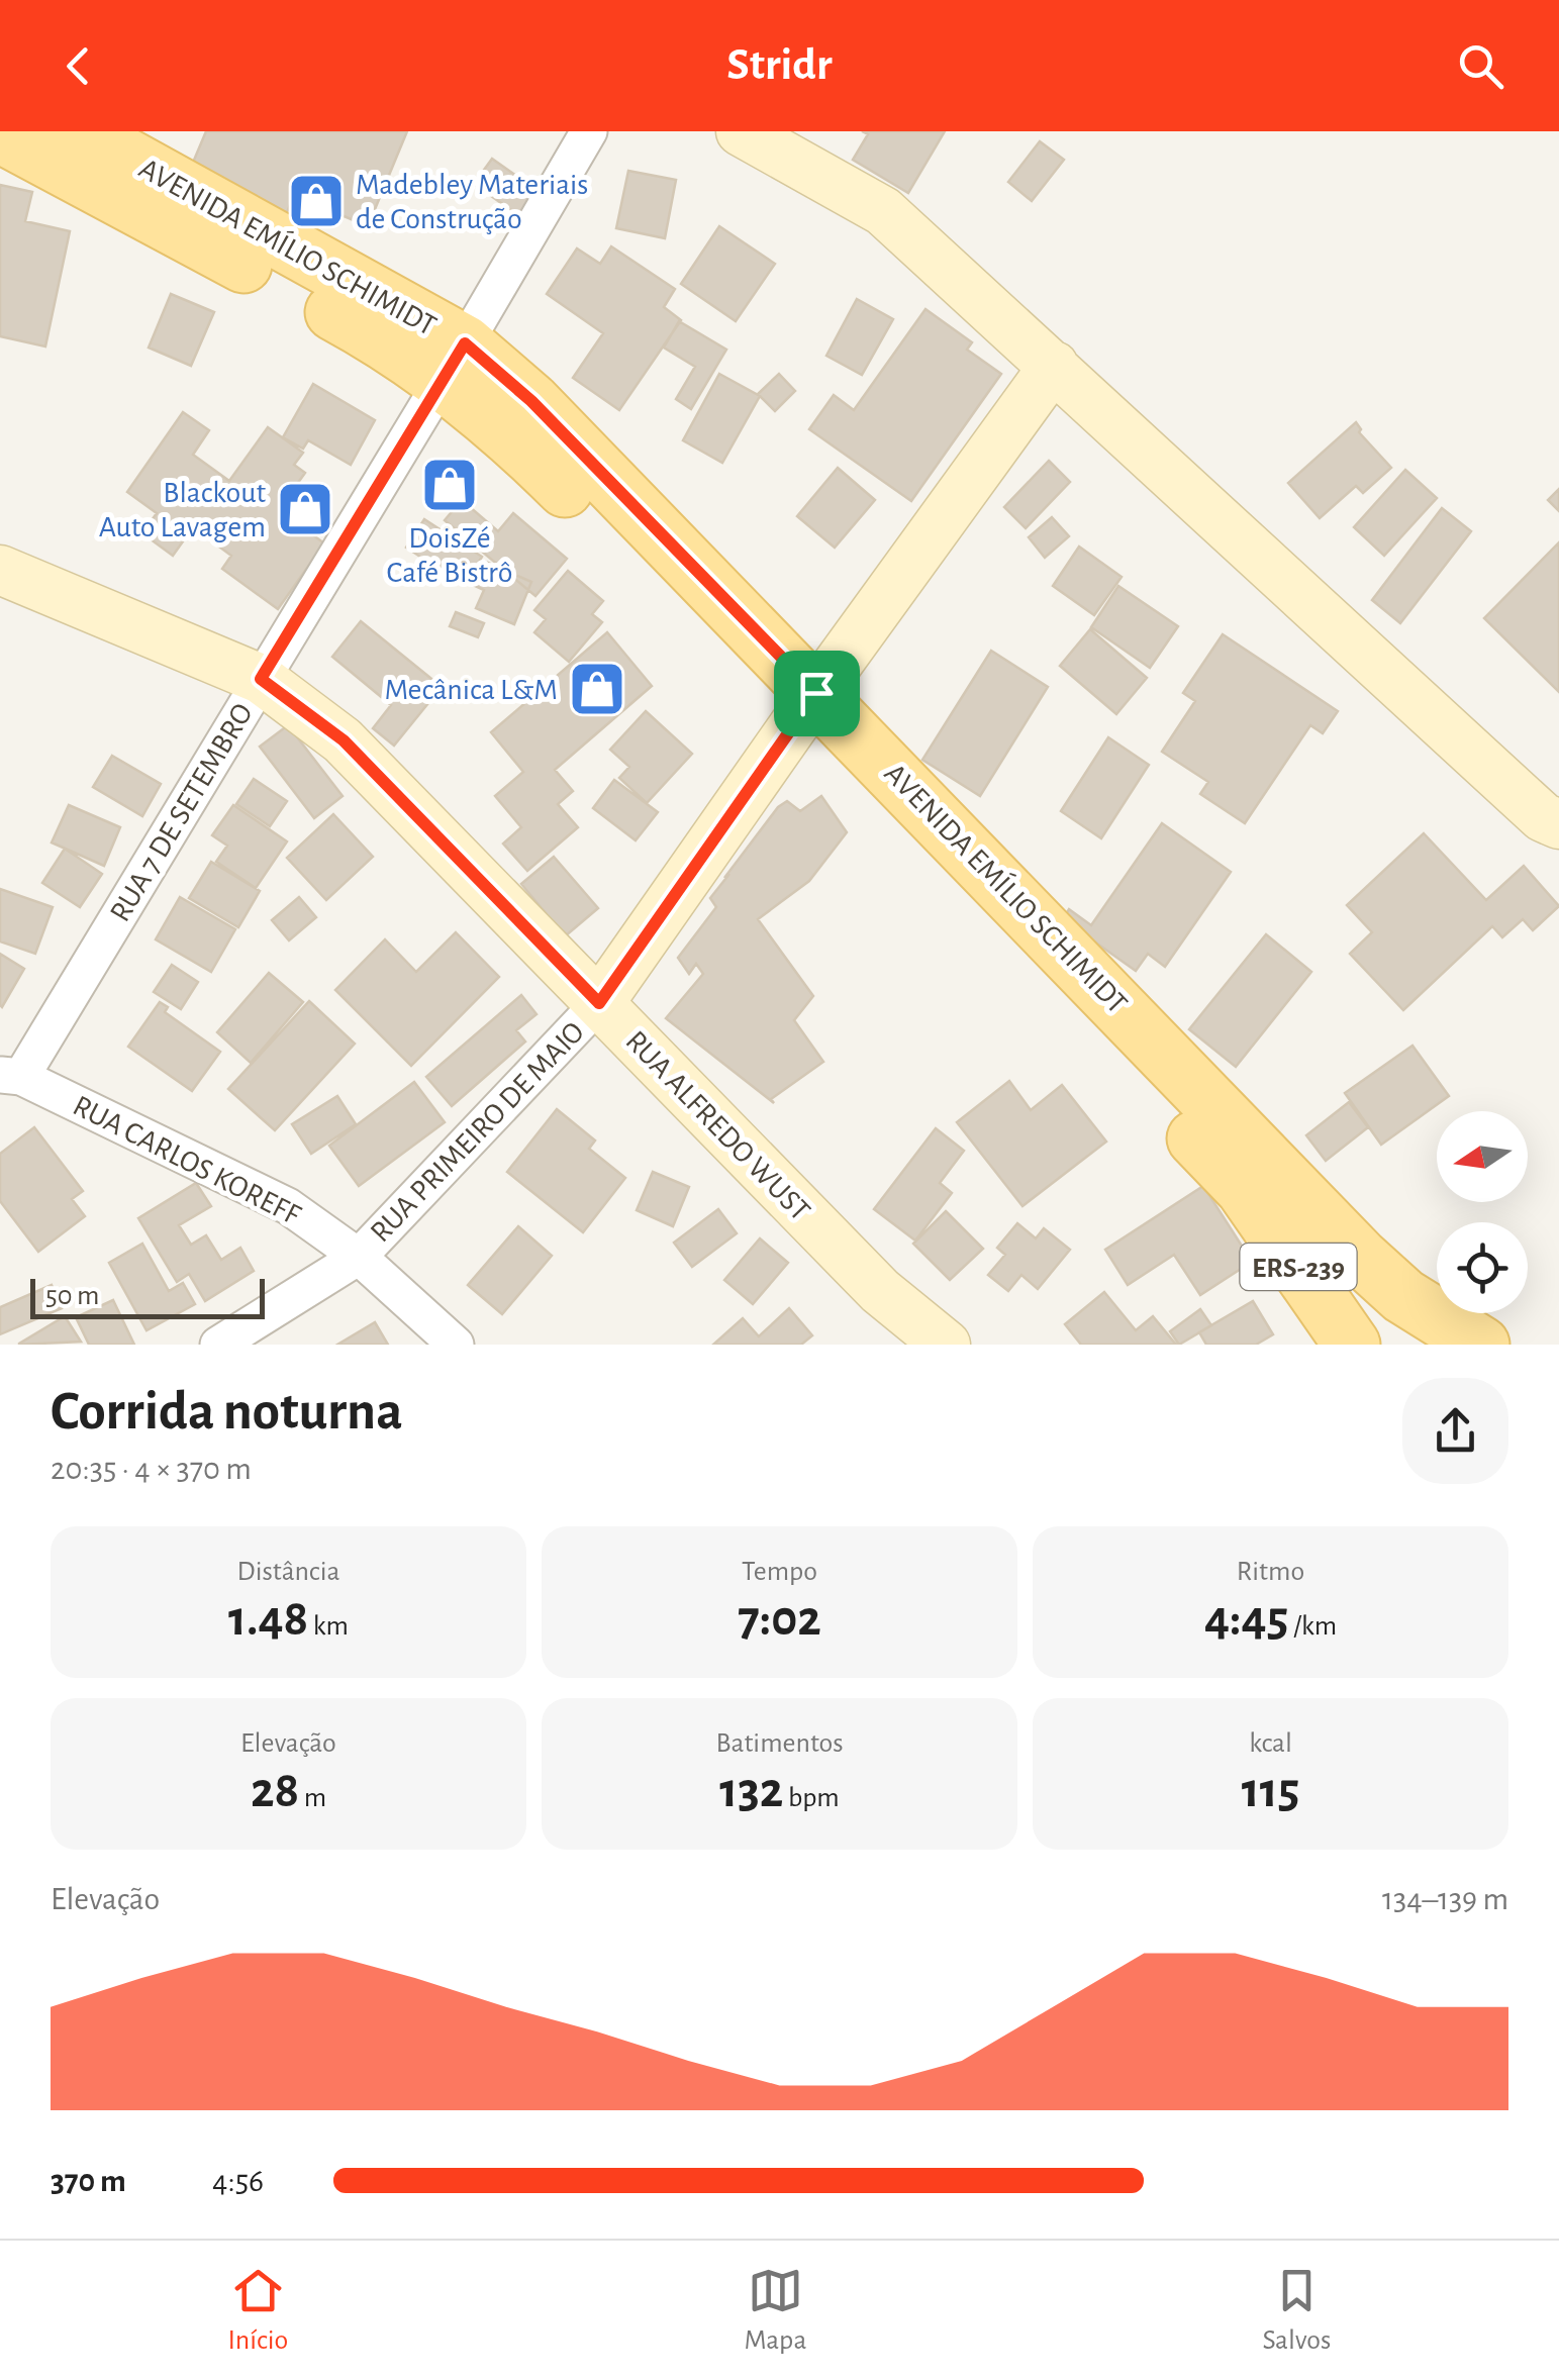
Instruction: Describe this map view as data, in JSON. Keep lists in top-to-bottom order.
{
  "streets": {
    "main road": ["AVENIDA EMÍLIO SCHIMIDT", "ERS-239"],
    "street": [
      "RUA 7 DE SETEMBRO",
      "RUA ALFREDO WUST",
      "RUA PRIMEIRO DE MAIO",
      "RUA CARLOS KOREFF"
    ]
  },
  "crossings": [
    ["AVENIDA EMÍLIO SCHIMIDT", "RUA 7 DE SETEMBRO"],
    ["AVENIDA EMÍLIO SCHIMIDT", "RUA PRIMEIRO DE MAIO"],
    ["RUA 7 DE SETEMBRO", "RUA ALFREDO WUST"],
    ["RUA 7 DE SETEMBRO", "RUA CARLOS KOREFF"],
    ["RUA ALFREDO WUST", "RUA PRIMEIRO DE MAIO"],
    ["RUA PRIMEIRO DE MAIO", "RUA CARLOS KOREFF"]
  ],
  "places": {
    "shop": [
      "Madebley Materiais de Construção",
      "DoisZé Café Bistrô",
      "Blackout Auto Lavagem",
      "Mecânica L&M"
    ]
  },
  "scale_bar": "50 m",
  "north": "left",
  "page": {
    "header": "Stridr",
    "scale": "50 m",
    "heading": ["Corrida noturna", "20:35 · 4 × 370 m"],
    "stats": [
      ["Distância", "1.48 km"],
      ["Tempo", "7:02"],
      ["Ritmo", "4:45 /km"],
      ["Elevação", "28 m"],
      ["Batimentos", "132 bpm"],
      ["kcal", "115"]
    ],
    "chart": ["Elevação", "134–139 m"],
    "list": [
      {
        "name": "370 m",
        "note": "4:56"
      }
    ],
    "tabs": ["Início", "Mapa", "Salvos"]
  }
}
